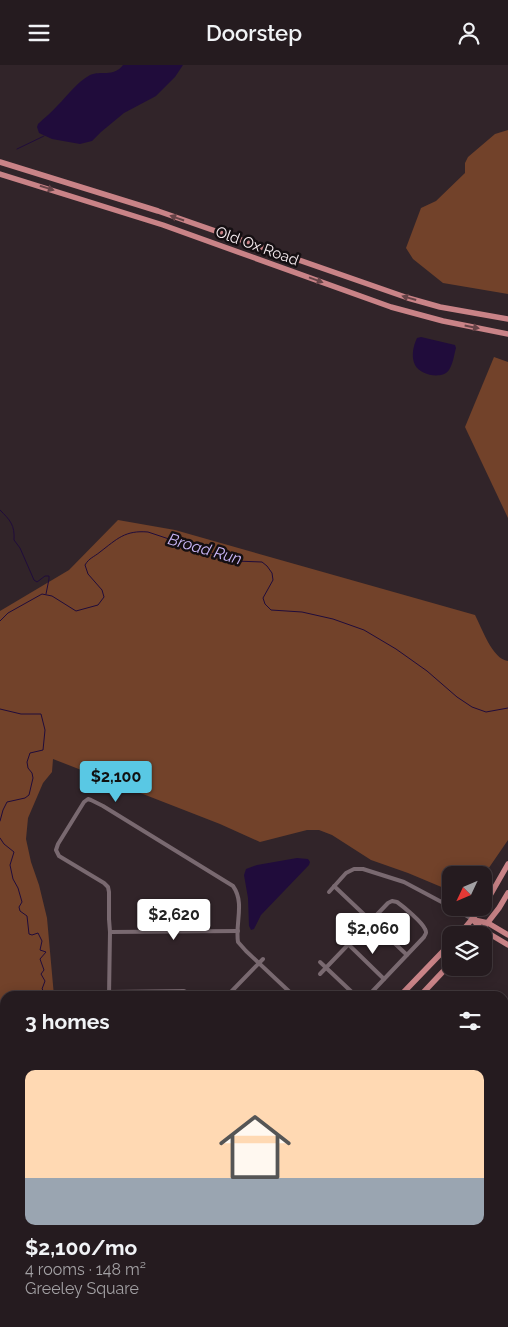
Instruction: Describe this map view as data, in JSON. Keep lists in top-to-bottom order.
{
  "streets": {
    "main road": ["Old Ox Road"]
  },
  "water": ["Broad Run"],
  "north": "bottom left",
  "page": {
    "header": "Doorstep",
    "price": ["$2,100", "$2,620", "$2,060"],
    "heading": "3 homes",
    "list": [
      {
        "name": "$2,100/mo",
        "note": "4 rooms · 148 m² · Greeley Square"
      }
    ]
  }
}
